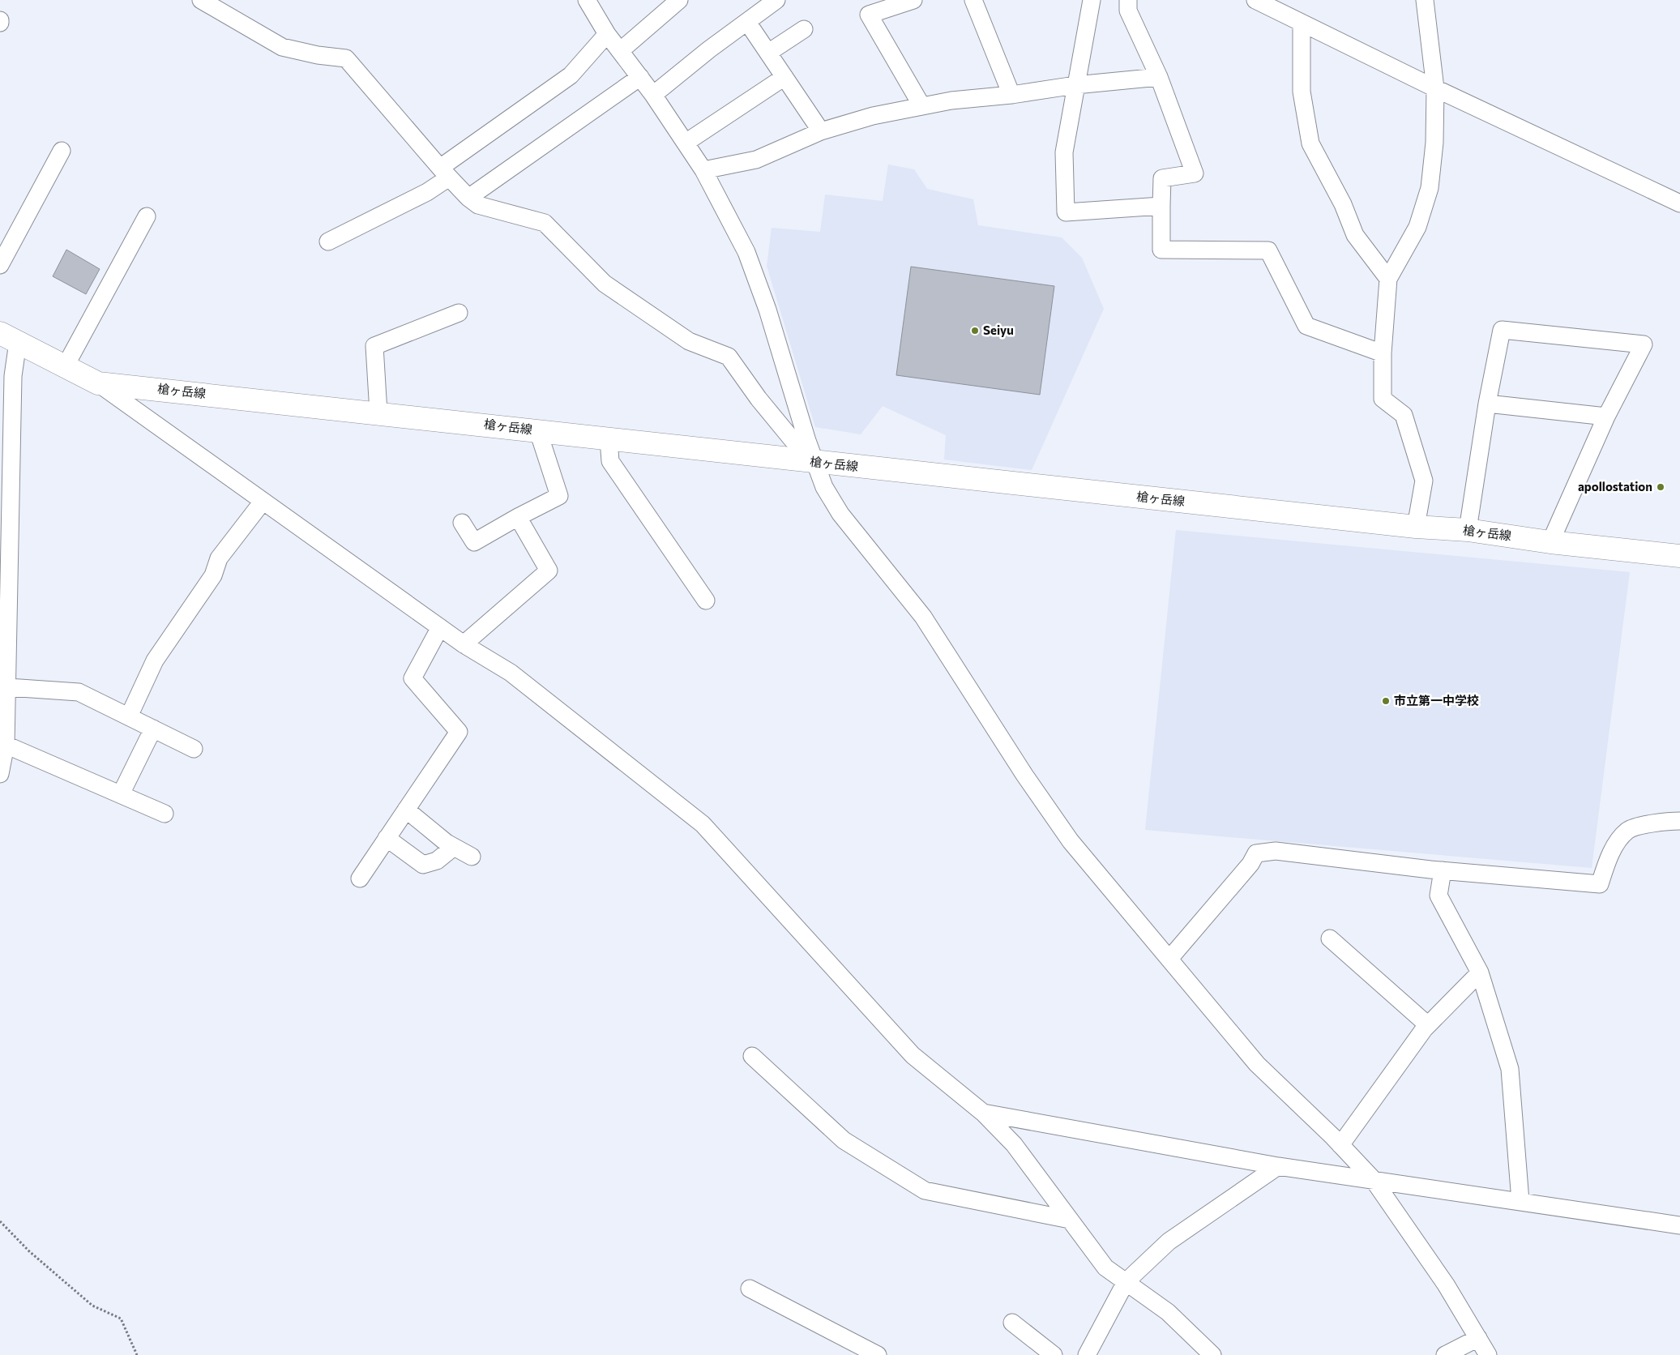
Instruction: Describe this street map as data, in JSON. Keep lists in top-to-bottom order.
{
  "streets": {
    "main road": ["槍ヶ岳線"]
  },
  "places": ["Seiyu", "apollostation", "市立第一中学校"]
}
